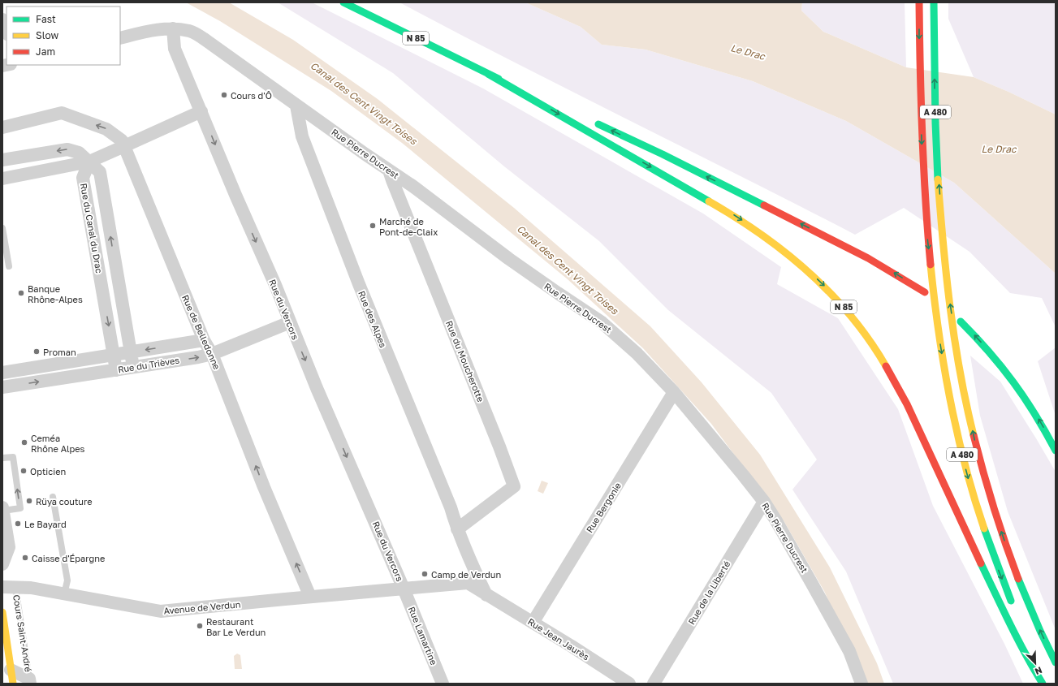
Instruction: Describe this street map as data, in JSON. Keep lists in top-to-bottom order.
{
  "streets": {
    "main road": ["N 85", "A 480", "Cours Saint-André"],
    "street": [
      "Rue Pierre Ducrest",
      "Rue du Canal du Drac",
      "Rue du Vercors",
      "Rue des Alpes",
      "Rue de Belledonne",
      "Rue du Moucherotte",
      "Rue du Trièves",
      "Rue Bergonie",
      "Rue de la Liberté",
      "Avenue de Verdun",
      "Rue Lamartine",
      "Rue Jean Jaurès"
    ]
  },
  "crossings": [
    ["Rue Pierre Ducrest", "Rue du Vercors"],
    ["Rue Pierre Ducrest", "Rue des Alpes"],
    ["Rue Pierre Ducrest", "Rue du Moucherotte"],
    ["Rue Pierre Ducrest", "Rue Bergonie"],
    ["Rue Pierre Ducrest", "Rue de la Liberté"],
    ["Rue du Canal du Drac", "Rue du Trièves"],
    ["Rue du Vercors", "Rue du Trièves"],
    ["Rue du Vercors", "Avenue de Verdun"],
    ["Rue du Vercors", "Rue Lamartine"],
    ["Rue du Vercors", "Rue Jean Jaurès"],
    ["Rue des Alpes", "Rue du Moucherotte"],
    ["Rue des Alpes", "Rue Jean Jaurès"],
    ["Rue de Belledonne", "Rue du Trièves"],
    ["Rue de Belledonne", "Avenue de Verdun"],
    ["Rue Bergonie", "Rue Jean Jaurès"],
    ["Avenue de Verdun", "Cours Saint-André"],
    ["Avenue de Verdun", "Rue Lamartine"],
    ["Avenue de Verdun", "Rue Jean Jaurès"],
    ["Rue Lamartine", "Rue Jean Jaurès"]
  ],
  "one_way": ["Rue du Vercors", "Rue de Belledonne"],
  "water": ["Le Drac", "Canal des Cent Vingt Toises"],
  "places": [
    "Cours d'Ô",
    "Marché de Pont-de-Claix",
    "Banque Rhône-Alpes",
    "Proman",
    "Ceméa Rhône Alpes",
    "Opticien",
    "Rüya couture",
    "Le Bayard",
    "Caisse d'Épargne",
    "Camp de Verdun",
    "Restaurant Bar Le Verdun"
  ],
  "legend": ["Fast", "Slow", "Jam"],
  "north": "bottom right"
}
